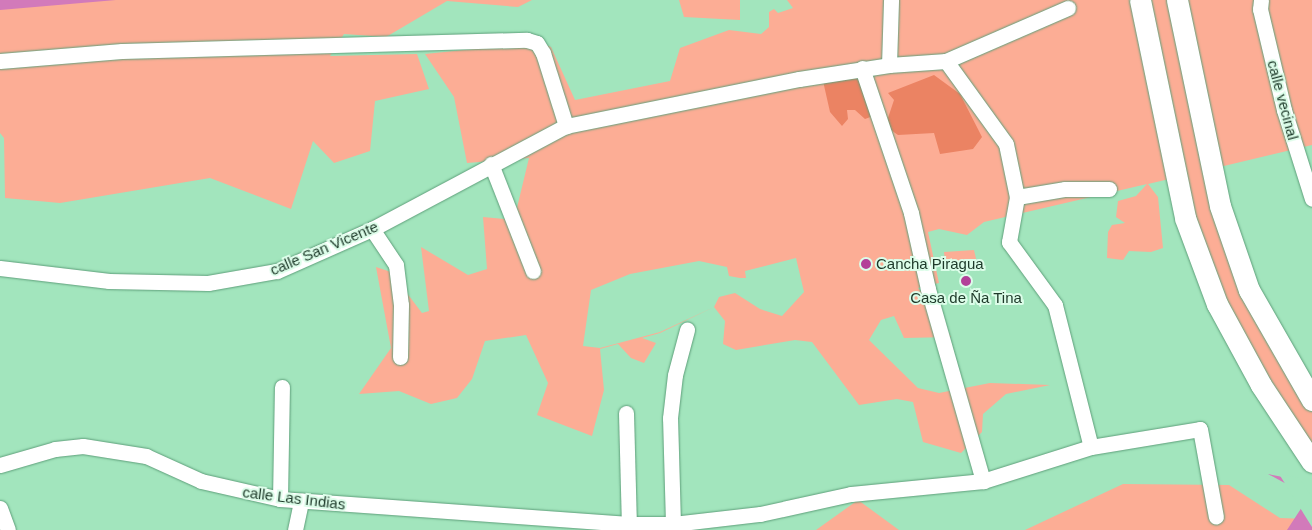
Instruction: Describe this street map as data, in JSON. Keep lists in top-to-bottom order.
{
  "streets": {
    "street": ["calle vecinal", "calle San Vicente", "calle Las Indias"]
  },
  "places": ["Cancha Piragua", "Casa de Ña Tina"]
}
